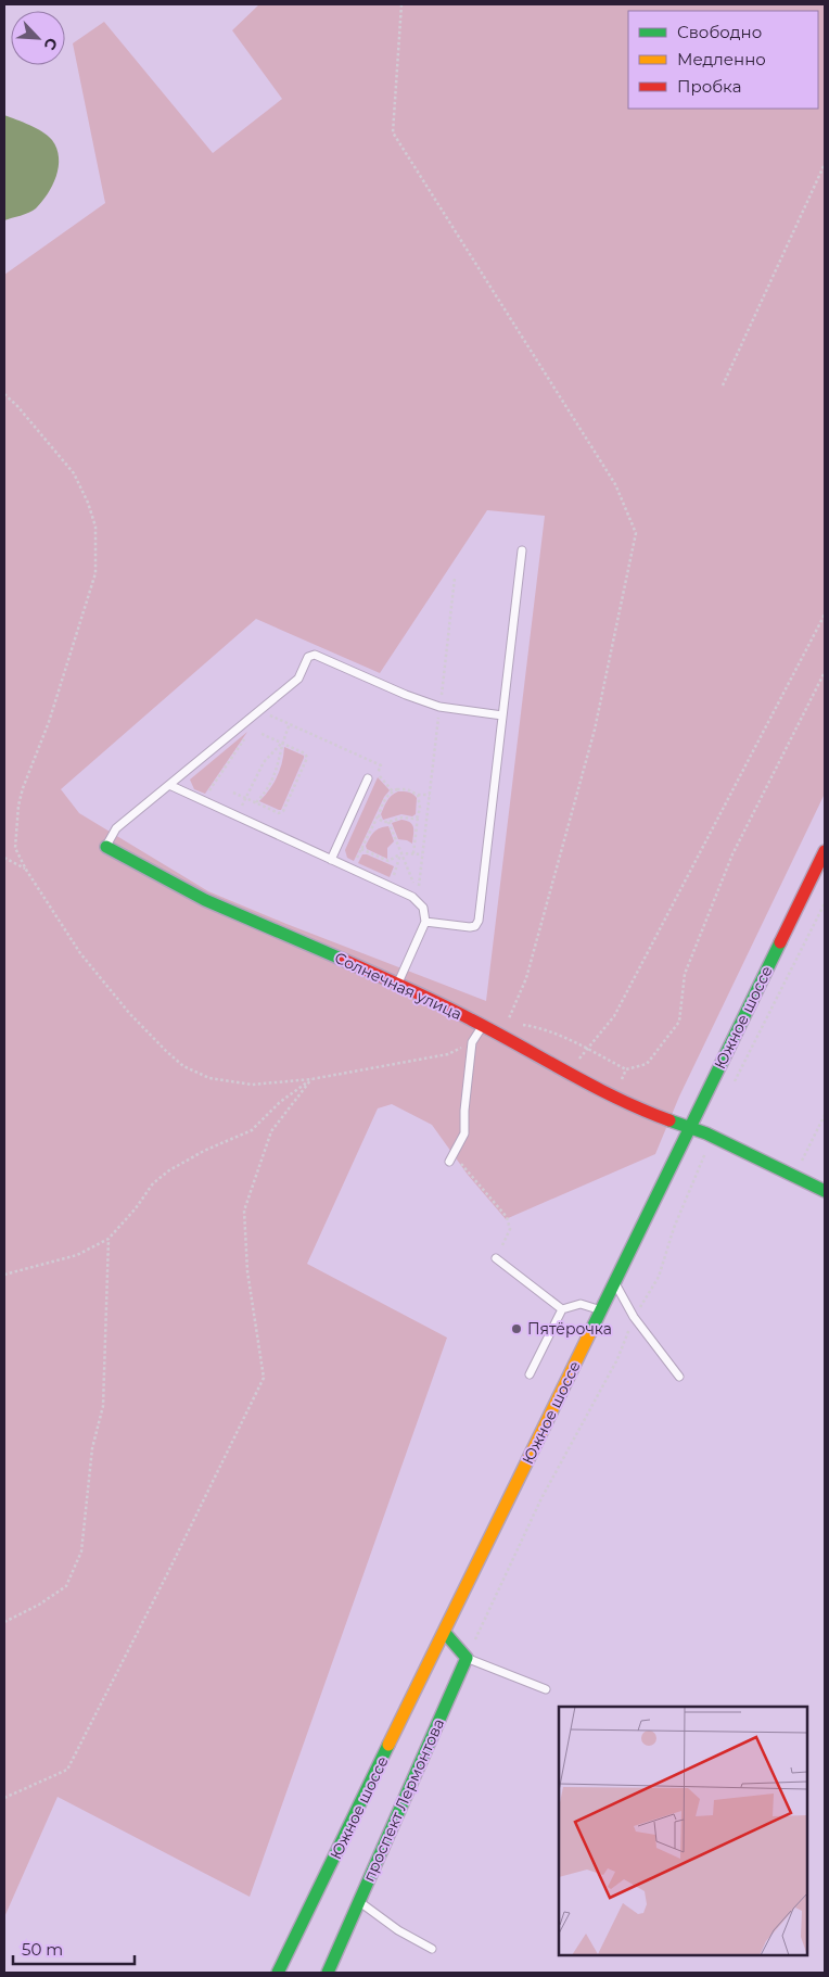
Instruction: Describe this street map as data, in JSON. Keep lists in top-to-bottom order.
{
  "streets": {
    "street": ["Солнечная улица", "Южное шоссе", "проспект Лермонтова"]
  },
  "crossings": [
    ["Солнечная улица", "Южное шоссе"]
  ],
  "places": ["Пятёрочка"],
  "legend": ["Свободно", "Медленно", "Пробка"],
  "scale_bar": "50 m",
  "north": "bottom right"
}
